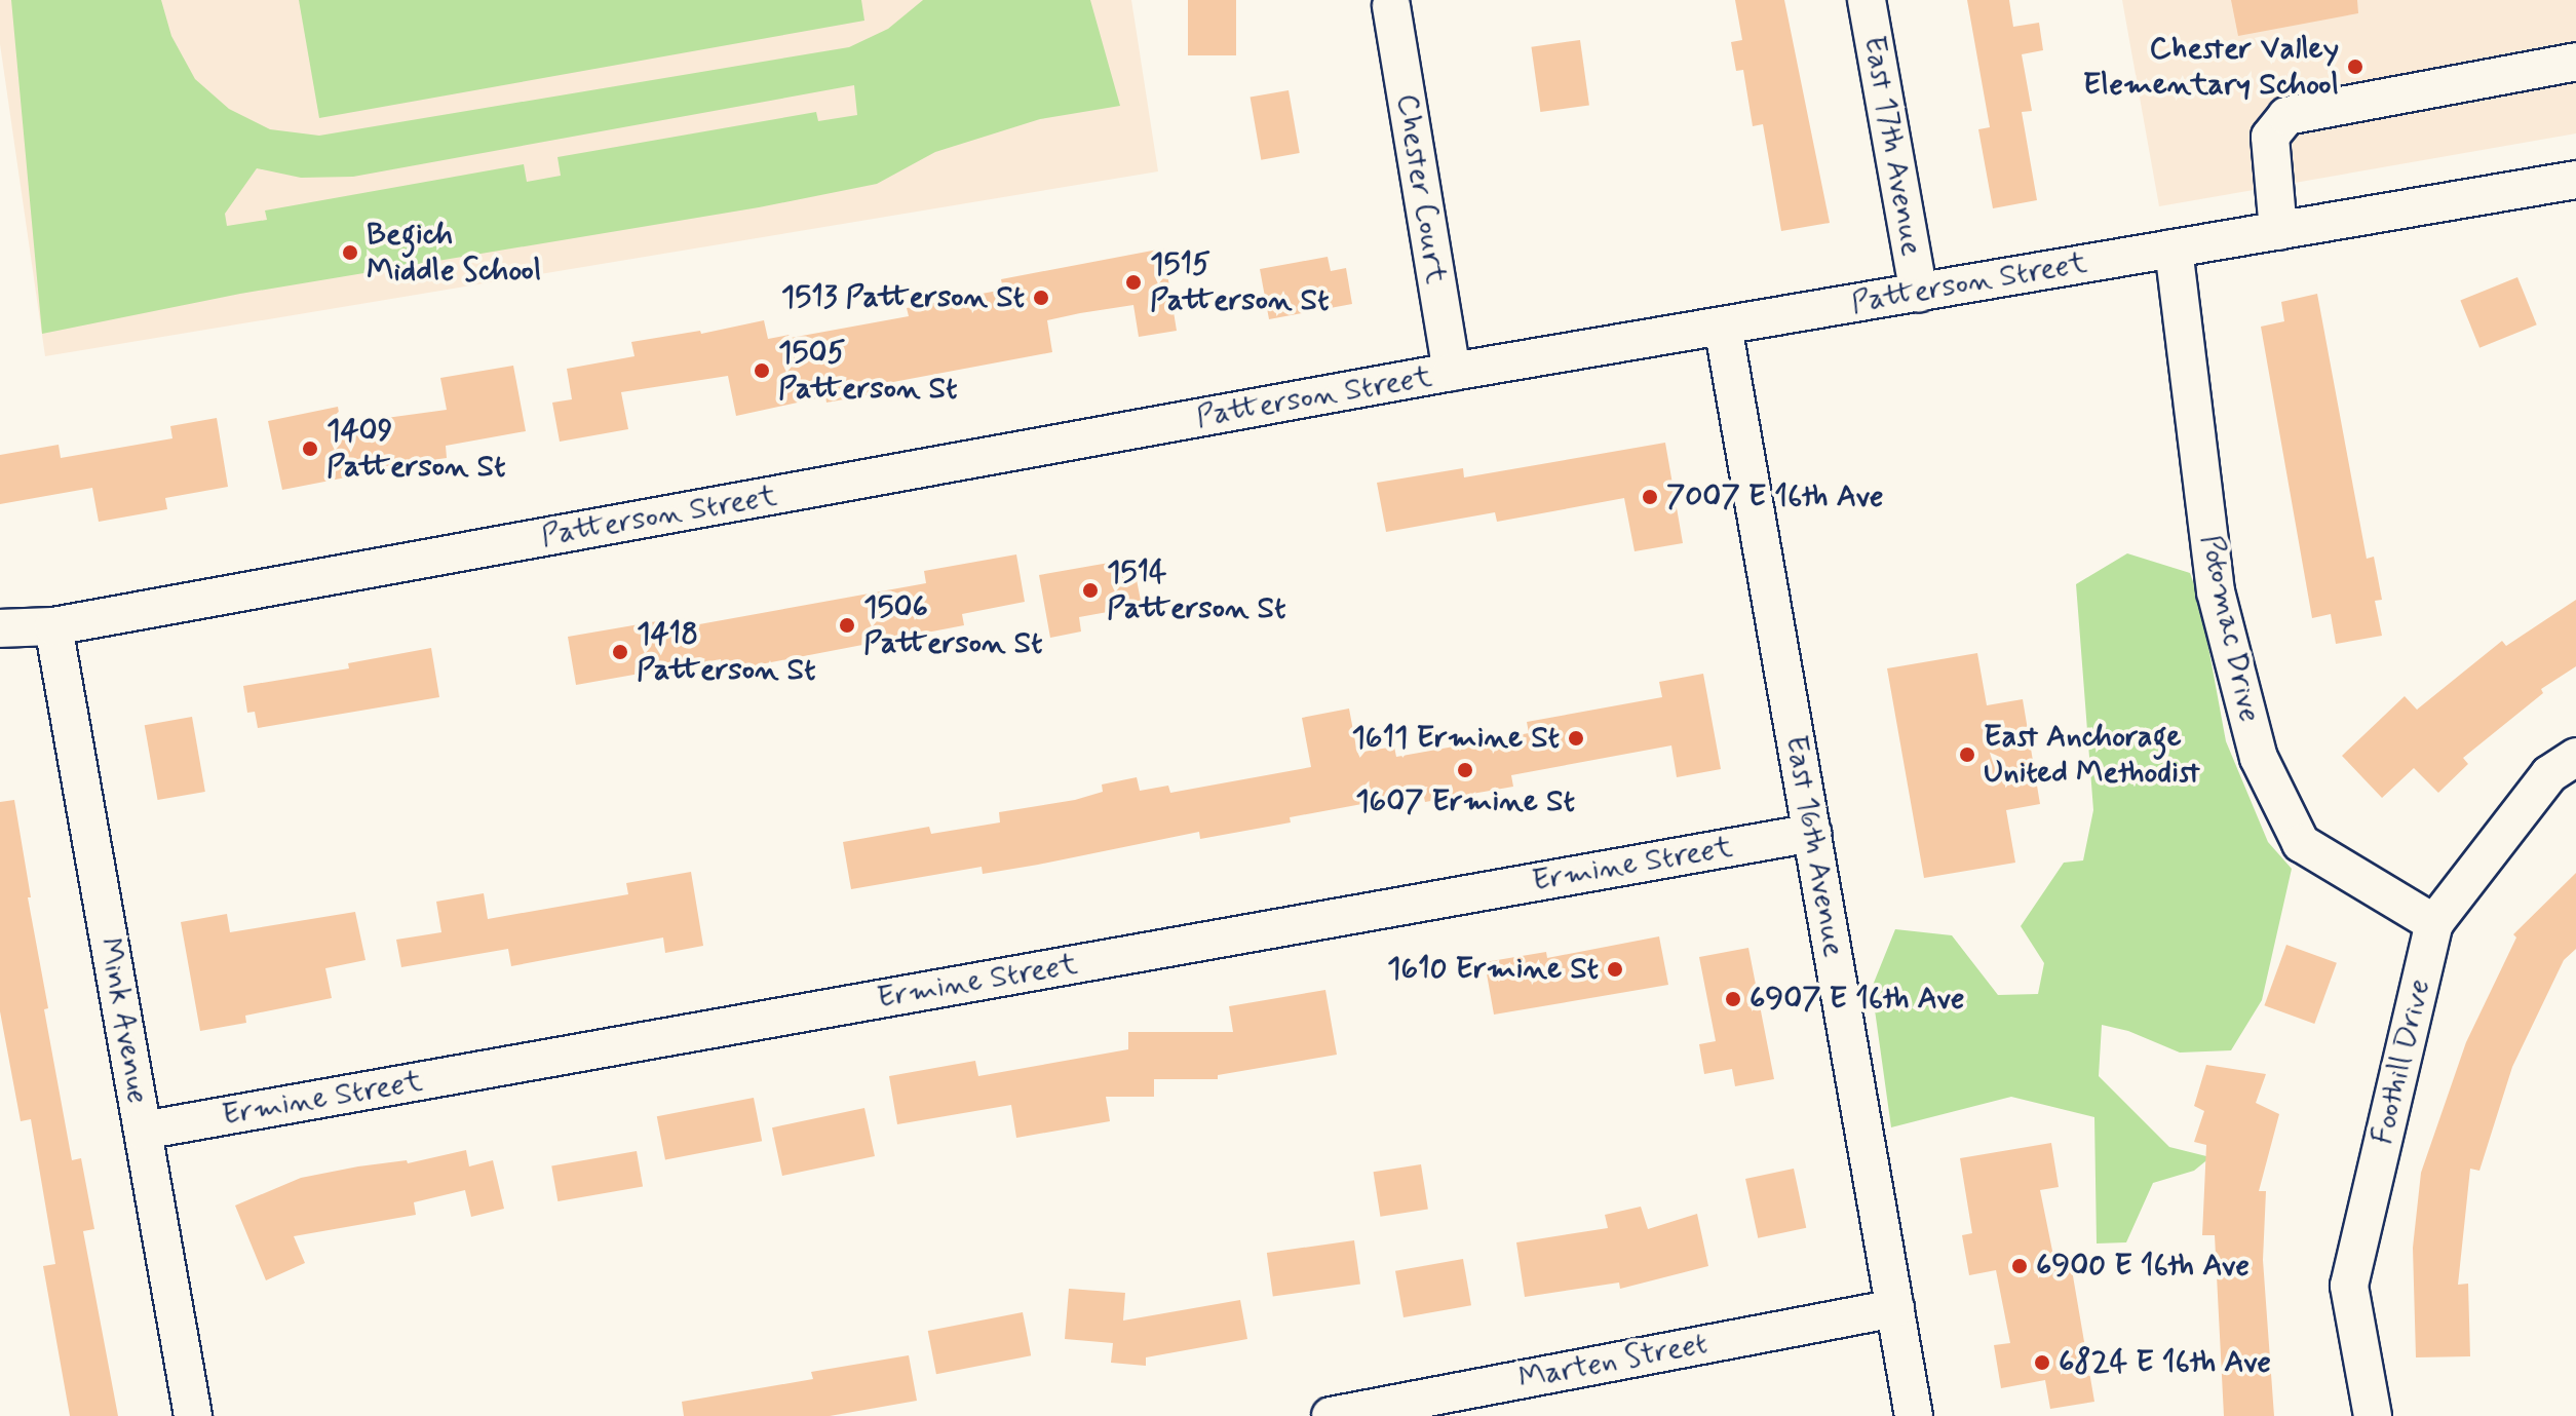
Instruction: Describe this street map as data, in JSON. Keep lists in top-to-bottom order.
{
  "streets": {
    "street": [
      "East 17th Avenue",
      "Chester Court",
      "Patterson Street",
      "Potomac Drive",
      "East 16th Avenue",
      "Ermine Street",
      "Mink Avenue",
      "Foothill Drive",
      "Marten Street"
    ]
  },
  "crossings": [
    ["East 17th Avenue", "Patterson Street"],
    ["Chester Court", "Patterson Street"],
    ["Patterson Street", "Potomac Drive"],
    ["Patterson Street", "East 16th Avenue"],
    ["Patterson Street", "Mink Avenue"],
    ["Potomac Drive", "Foothill Drive"],
    ["East 16th Avenue", "Ermine Street"],
    ["East 16th Avenue", "Marten Street"],
    ["Ermine Street", "Mink Avenue"]
  ],
  "places": [
    "Chester Valley Elementary School",
    "Begich Middle School",
    "1515 Patterson St",
    "1513 Patterson St",
    "1505 Patterson St",
    "1409 Patterson St",
    "7007 E 16th Ave",
    "1514 Patterson St",
    "1506 Patterson St",
    "1418 Patterson St",
    "1611 Ermine St",
    "East Anchorage United Methodist",
    "1607 Ermine St",
    "1610 Ermine St",
    "6907 E 16th Ave",
    "6900 E 16th Ave",
    "6824 E 16th Ave"
  ]
}
